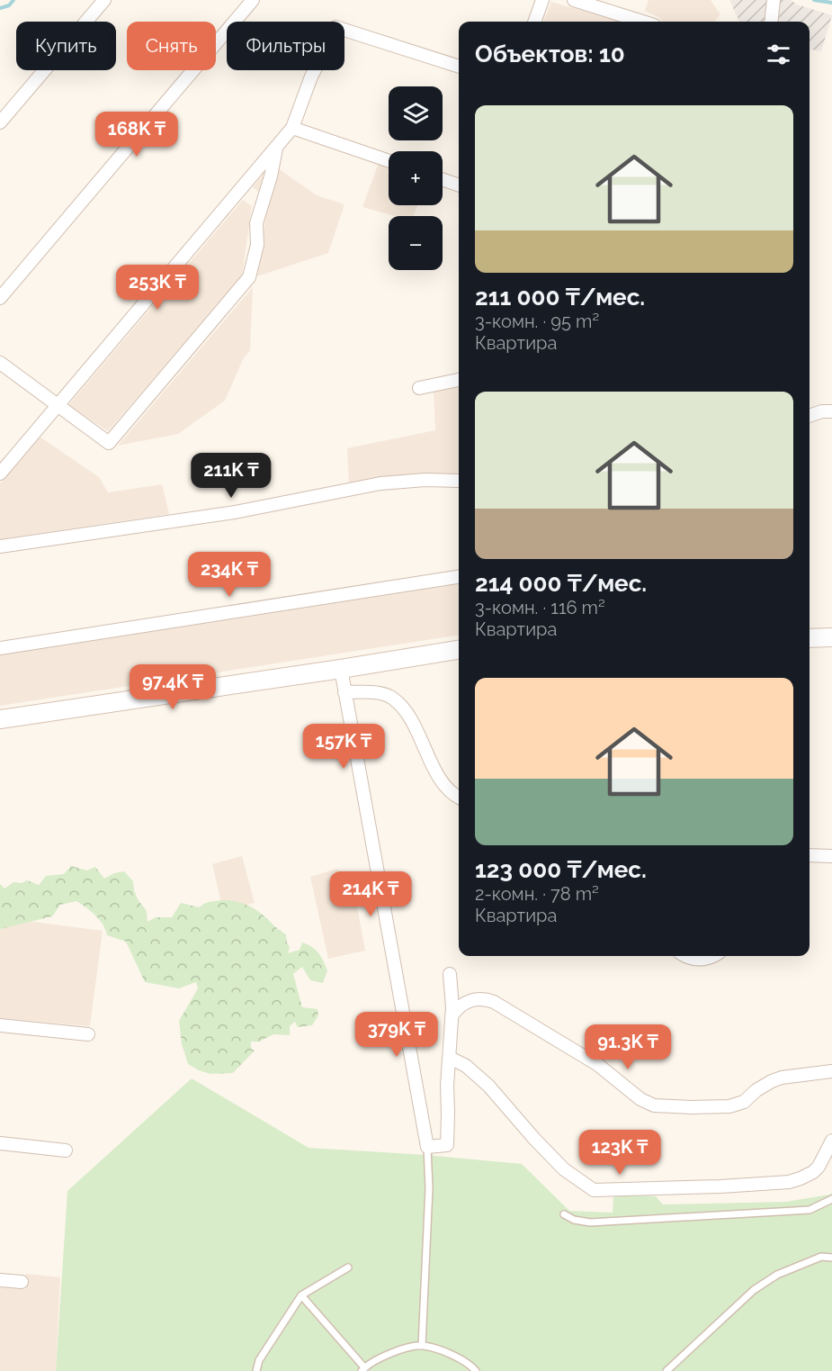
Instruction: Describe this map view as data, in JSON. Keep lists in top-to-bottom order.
{
  "page": {
    "chip": ["Купить", "Снять", "Фильтры"],
    "heading": "Объектов: 10",
    "map_buttons": ["+", "−"],
    "list": [
      {
        "name": "211 000 ₸/мес.",
        "note": "3-комн. · 95 m² · Квартира"
      },
      {
        "name": "214 000 ₸/мес.",
        "note": "3-комн. · 116 m² · Квартира"
      },
      {
        "name": "123 000 ₸/мес.",
        "note": "2-комн. · 78 m² · Квартира"
      }
    ],
    "price": [
      "168K ₸",
      "253K ₸",
      "211K ₸",
      "234K ₸",
      "97.4K ₸",
      "157K ₸",
      "214K ₸",
      "379K ₸",
      "91.3K ₸",
      "123K ₸"
    ]
  }
}
